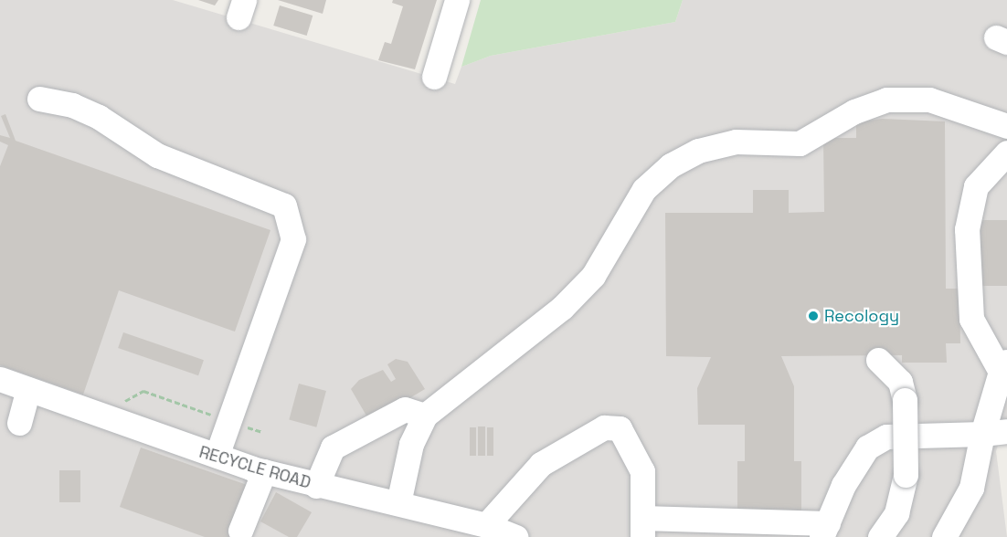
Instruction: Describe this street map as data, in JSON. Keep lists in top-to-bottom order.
{
  "streets": {
    "street": ["RECYCLE ROAD"]
  },
  "places": ["Recology"]
}
